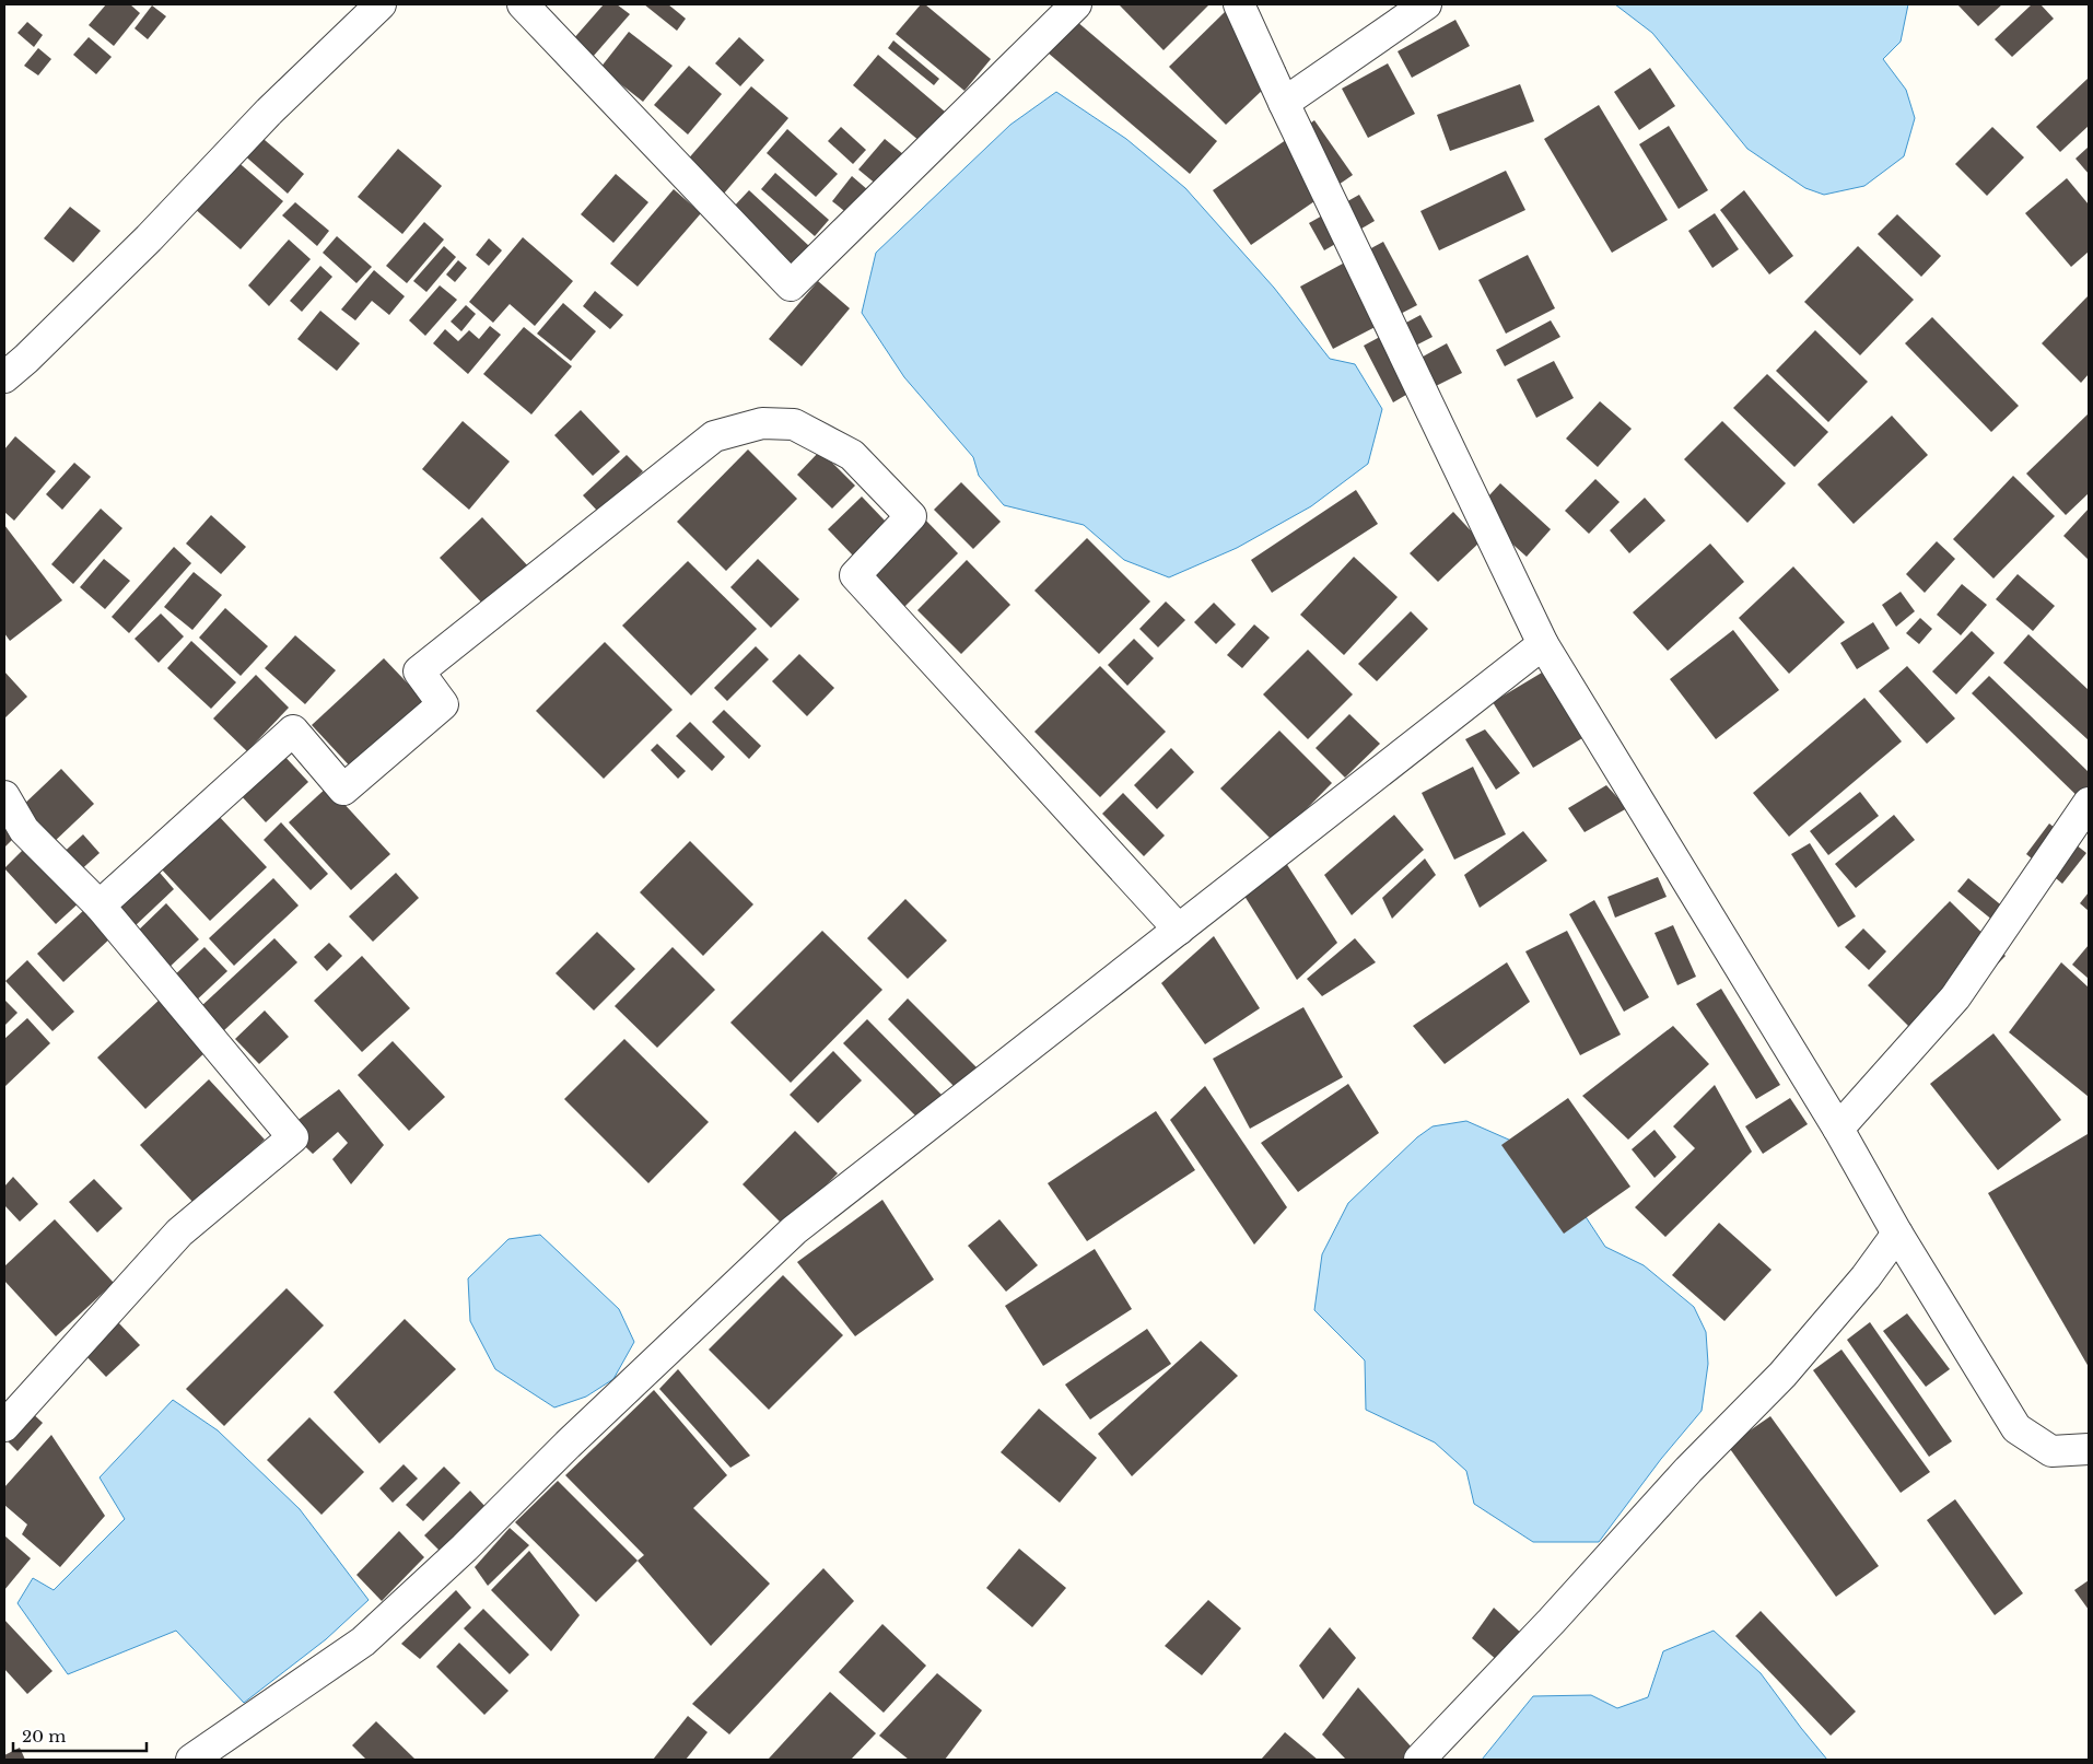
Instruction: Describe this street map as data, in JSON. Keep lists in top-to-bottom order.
{
  "scale_bar": "20 m"
}
